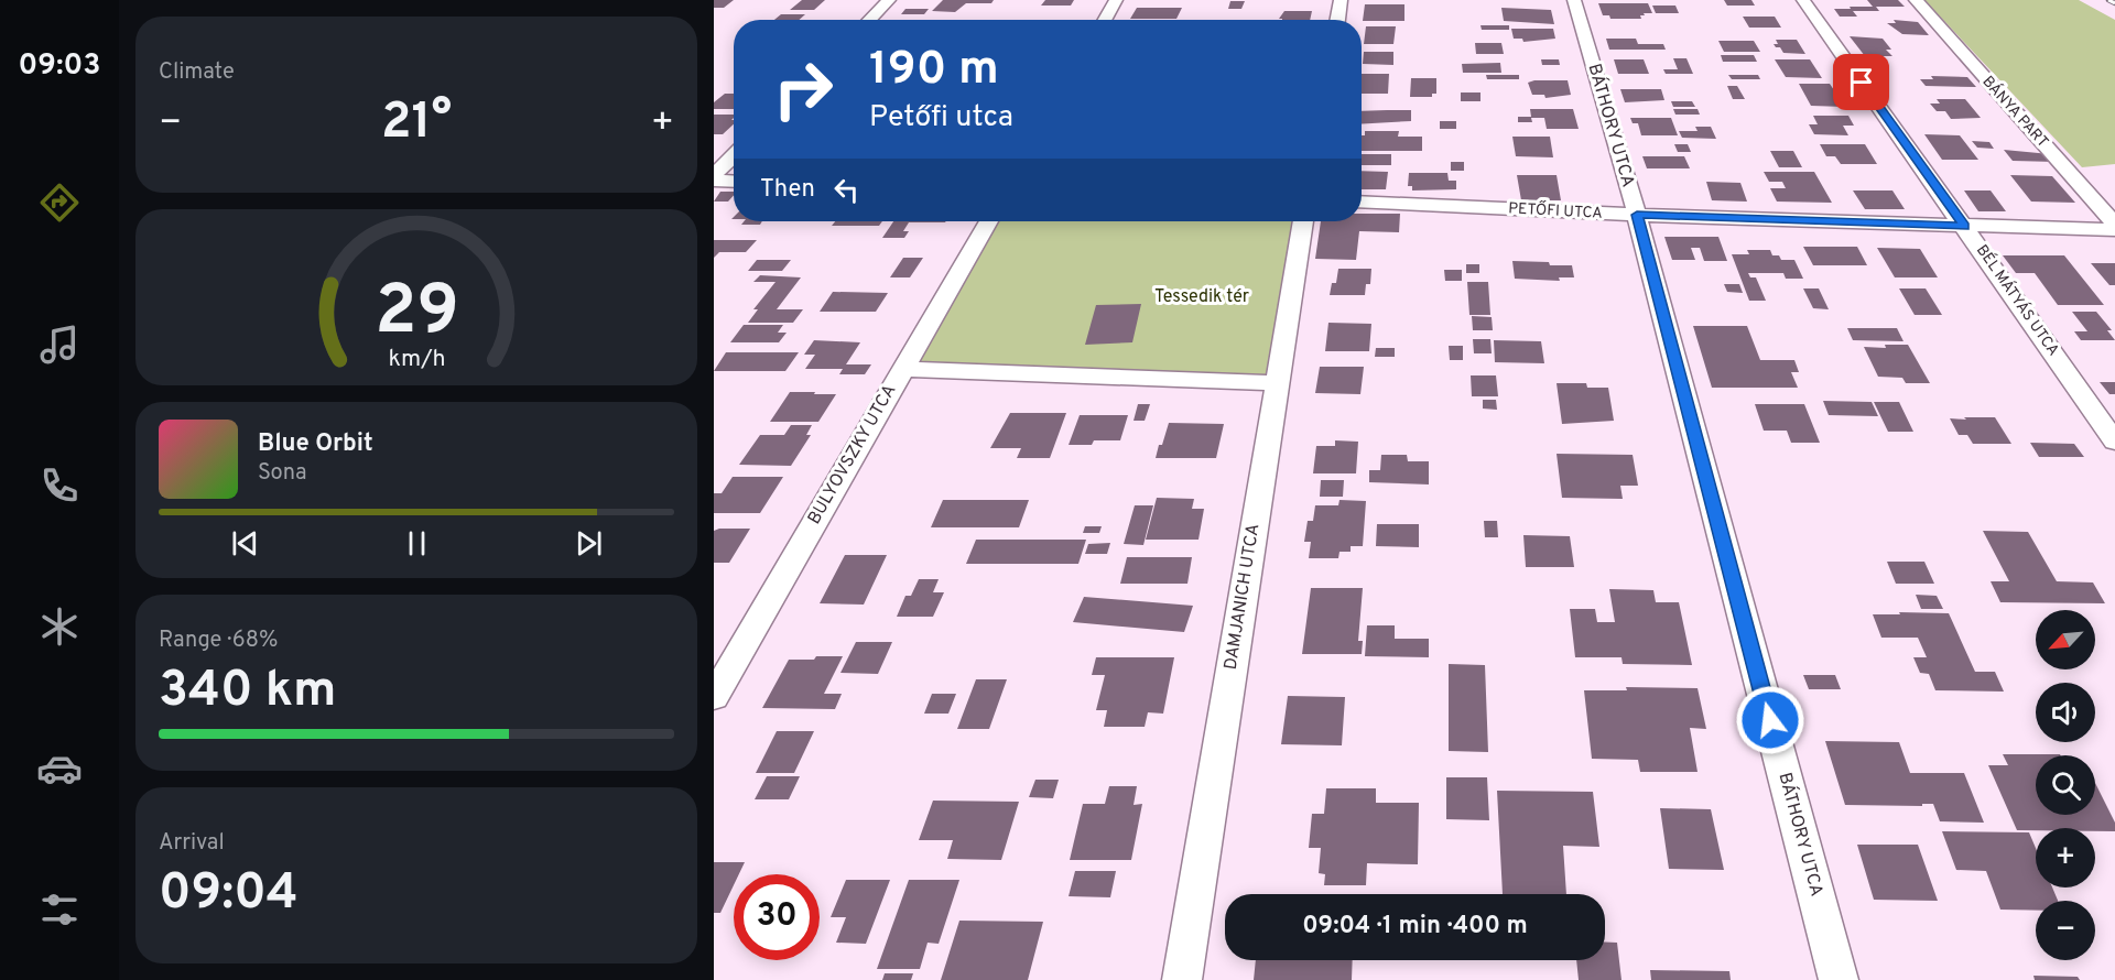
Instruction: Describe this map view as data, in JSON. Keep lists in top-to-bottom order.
{
  "streets": {
    "street": [
      "BÁNYA PART",
      "BÁTHORY UTCA",
      "PETŐFI UTCA",
      "BÉL MÁTYÁS UTCA",
      "BULYOVSZKY UTCA",
      "DAMJANICH UTCA"
    ]
  },
  "crossings": [
    ["BÁTHORY UTCA", "PETŐFI UTCA"],
    ["PETŐFI UTCA", "BÉL MÁTYÁS UTCA"]
  ],
  "parks": ["Tessedik tér"],
  "north": "bottom left",
  "page": {
    "tabs": "09:03",
    "tile": [
      "Climate",
      ["Range · 68%", "340 km"],
      ["Arrival", "09:04"]
    ],
    "turn": ["190 m", "Petőfi utca"],
    "heat": ["−", "21°", "+"],
    "then": "Then",
    "song": ["Blue Orbit", "Sona"],
    "map_buttons": ["+", "−"],
    "limit": "30",
    "trip": "09:04 · 1 min · 400 m",
    "gauge": ["29", "km/h"]
  }
}
